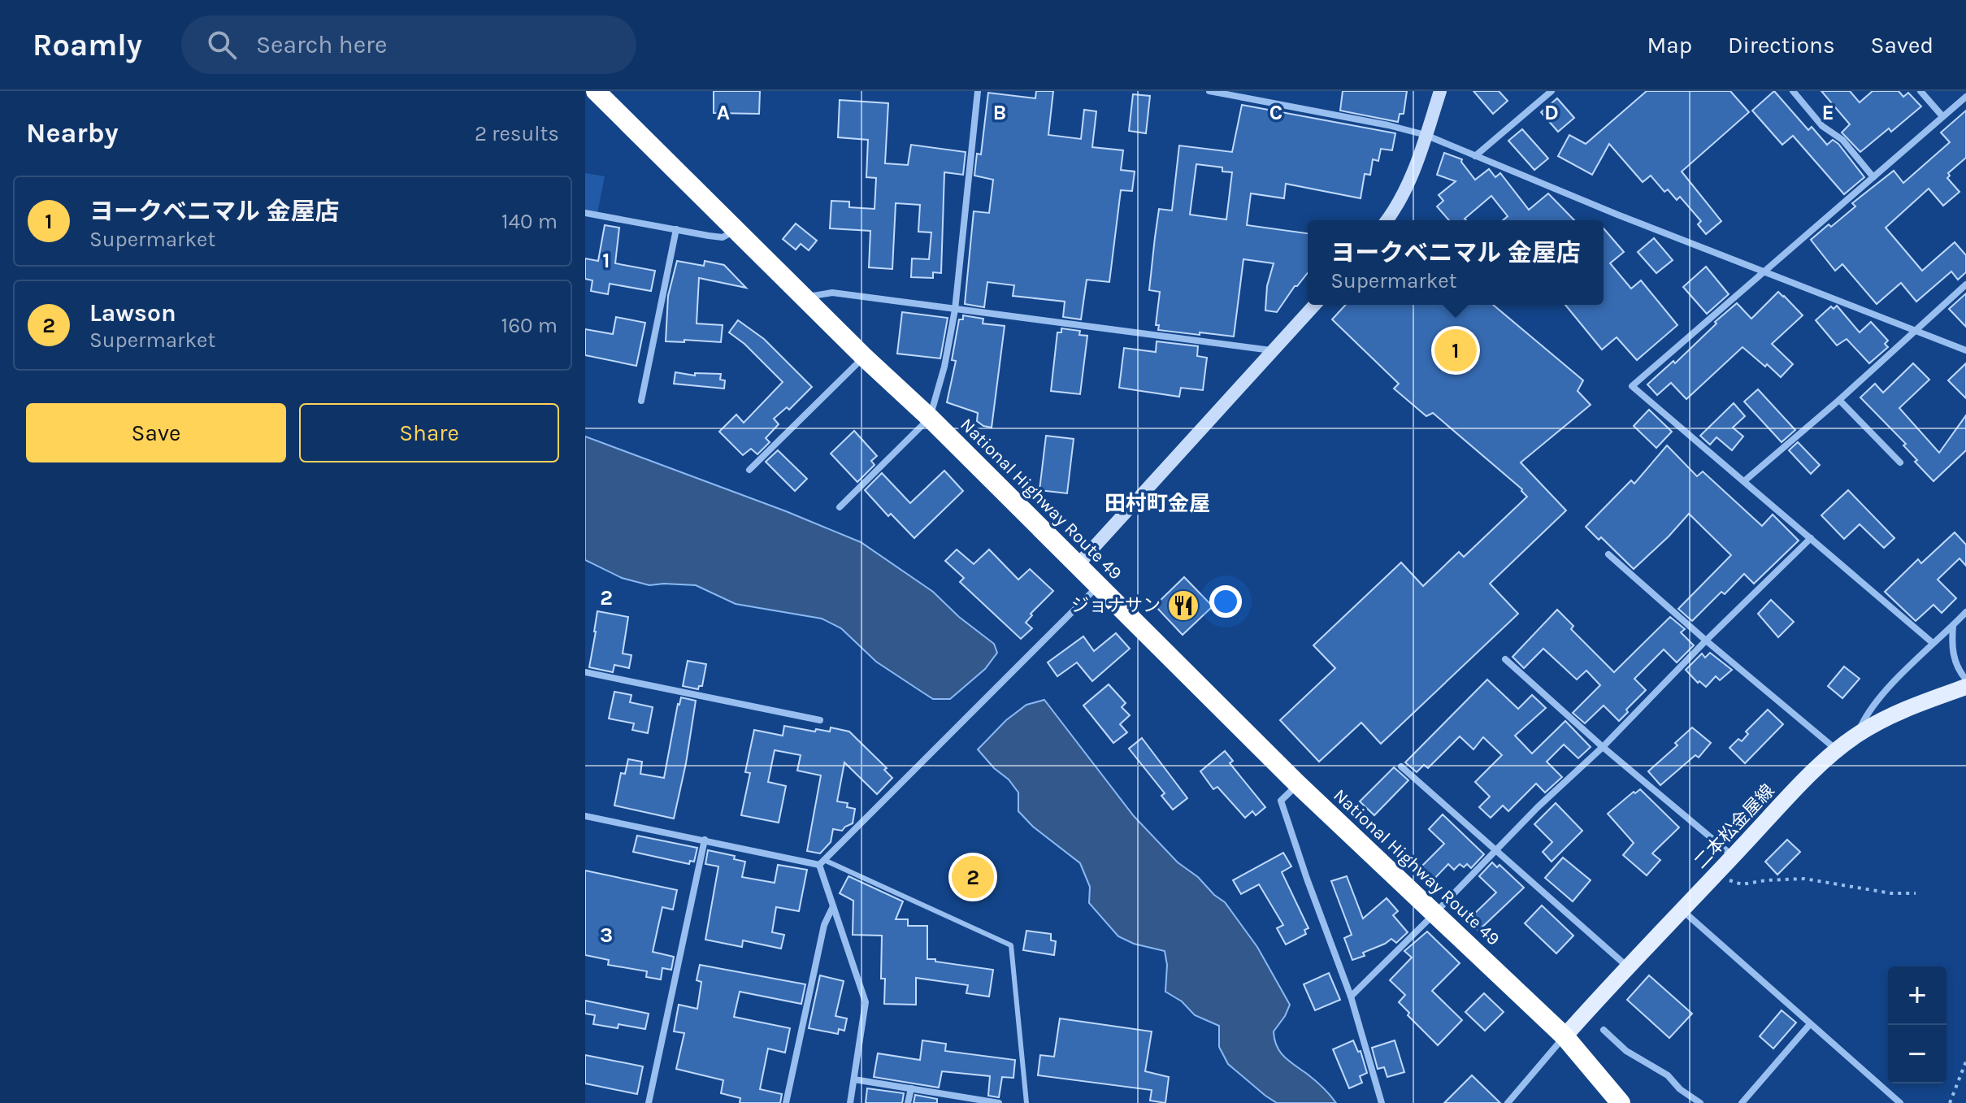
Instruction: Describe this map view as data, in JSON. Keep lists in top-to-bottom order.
{
  "streets": {
    "highway": ["National Highway Route 49"],
    "main road": ["二本松金屋線"]
  },
  "crossings": [
    ["National Highway Route 49", "二本松金屋線"]
  ],
  "districts": ["田村町金屋"],
  "places": {
    "restaurant": ["ジョナサン"]
  },
  "page": {
    "header": "Roamly",
    "search": "Search here",
    "nav": ["Map", "Directions", "Saved"],
    "heading": ["Nearby", "2 results"],
    "list": [
      {
        "mark": "1",
        "name": "ヨークベニマル 金屋店",
        "note": "Supermarket",
        "value": "140 m"
      },
      {
        "mark": "2",
        "name": "Lawson",
        "note": "Supermarket",
        "value": "160 m"
      }
    ],
    "popup": ["ヨークベニマル 金屋店", "Supermarket"],
    "pins": ["1", "2"],
    "buttons": ["Save", "Share"],
    "map_buttons": ["+", "−"]
  },
  "grid": {
    "columns": [
      "A",
      "B",
      "C",
      "D",
      "E"
    ],
    "rows": ["1", "2", "3"]
  }
}
